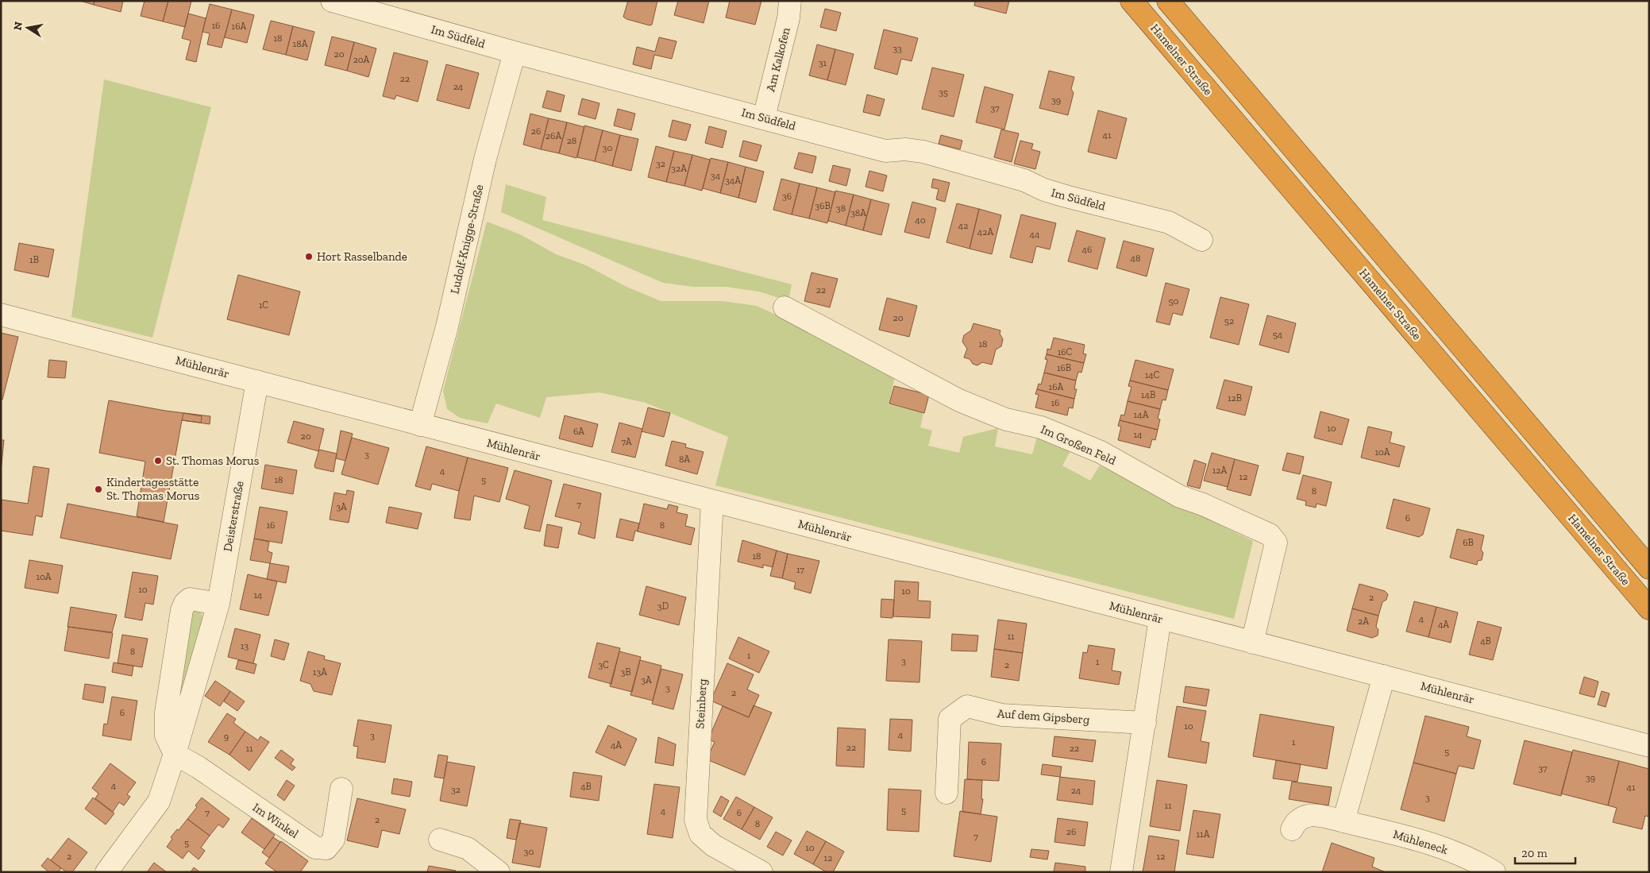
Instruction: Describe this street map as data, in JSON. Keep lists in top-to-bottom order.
{
  "streets": {
    "highway": ["Hamelner Straße"],
    "street": [
      "Im Südfeld",
      "Am Kalkofen",
      "Ludolf-Knigge-Straße",
      "Mühlenrär",
      "Im Großen Feld",
      "Deisterstraße",
      "Steinberg",
      "Auf dem Gipsberg",
      "Im Winkel",
      "Mühleneck"
    ]
  },
  "crossings": [
    ["Im Südfeld", "Am Kalkofen"],
    ["Im Südfeld", "Ludolf-Knigge-Straße"],
    ["Ludolf-Knigge-Straße", "Mühlenrär"],
    ["Mühlenrär", "Im Großen Feld"],
    ["Mühlenrär", "Deisterstraße"],
    ["Mühlenrär", "Steinberg"],
    ["Deisterstraße", "Im Winkel"]
  ],
  "places": ["Hort Rasselbande", "St. Thomas Morus", "Kindertagesstätte St. Thomas Morus"],
  "house_numbers": [
    "16",
    "16A",
    "18",
    "18A",
    "33",
    "20",
    "20A",
    "31",
    "22",
    "24",
    "35",
    "39",
    "37",
    "26",
    "41",
    "26A",
    "28",
    "30",
    "32",
    "32A",
    "34",
    "34A",
    "36",
    "36B",
    "38",
    "38A",
    "40",
    "42",
    "42A",
    "44",
    "46",
    "48",
    "1B",
    "22",
    "50",
    "1C",
    "20",
    "52",
    "54",
    "18",
    "16C",
    "16B",
    "14C",
    "16A",
    "14B",
    "12B",
    "16",
    "14A",
    "10",
    "6A",
    "14",
    "20",
    "7A",
    "10A",
    "3",
    "8A",
    "12A",
    "4",
    "12",
    "18",
    "5",
    "8",
    "7",
    "3A",
    "6",
    "16",
    "8",
    "6B",
    "18",
    "17",
    "10A",
    "10",
    "10",
    "14",
    "2",
    "3D",
    "4",
    "2A",
    "4A",
    "11",
    "4B",
    "13",
    "8",
    "1",
    "3",
    "1",
    "3C",
    "2",
    "13A",
    "3B",
    "3A",
    "3",
    "2",
    "6",
    "10",
    "4",
    "3",
    "9",
    "1",
    "4A",
    "22",
    "11",
    "22",
    "5",
    "6",
    "37",
    "39",
    "4",
    "4B",
    "41",
    "32",
    "24",
    "3",
    "11",
    "5",
    "4",
    "7",
    "6",
    "2",
    "8",
    "26",
    "11A",
    "7",
    "5",
    "10",
    "30",
    "2",
    "12",
    "12"
  ],
  "scale_bar": "20 m",
  "north": "left"
}
